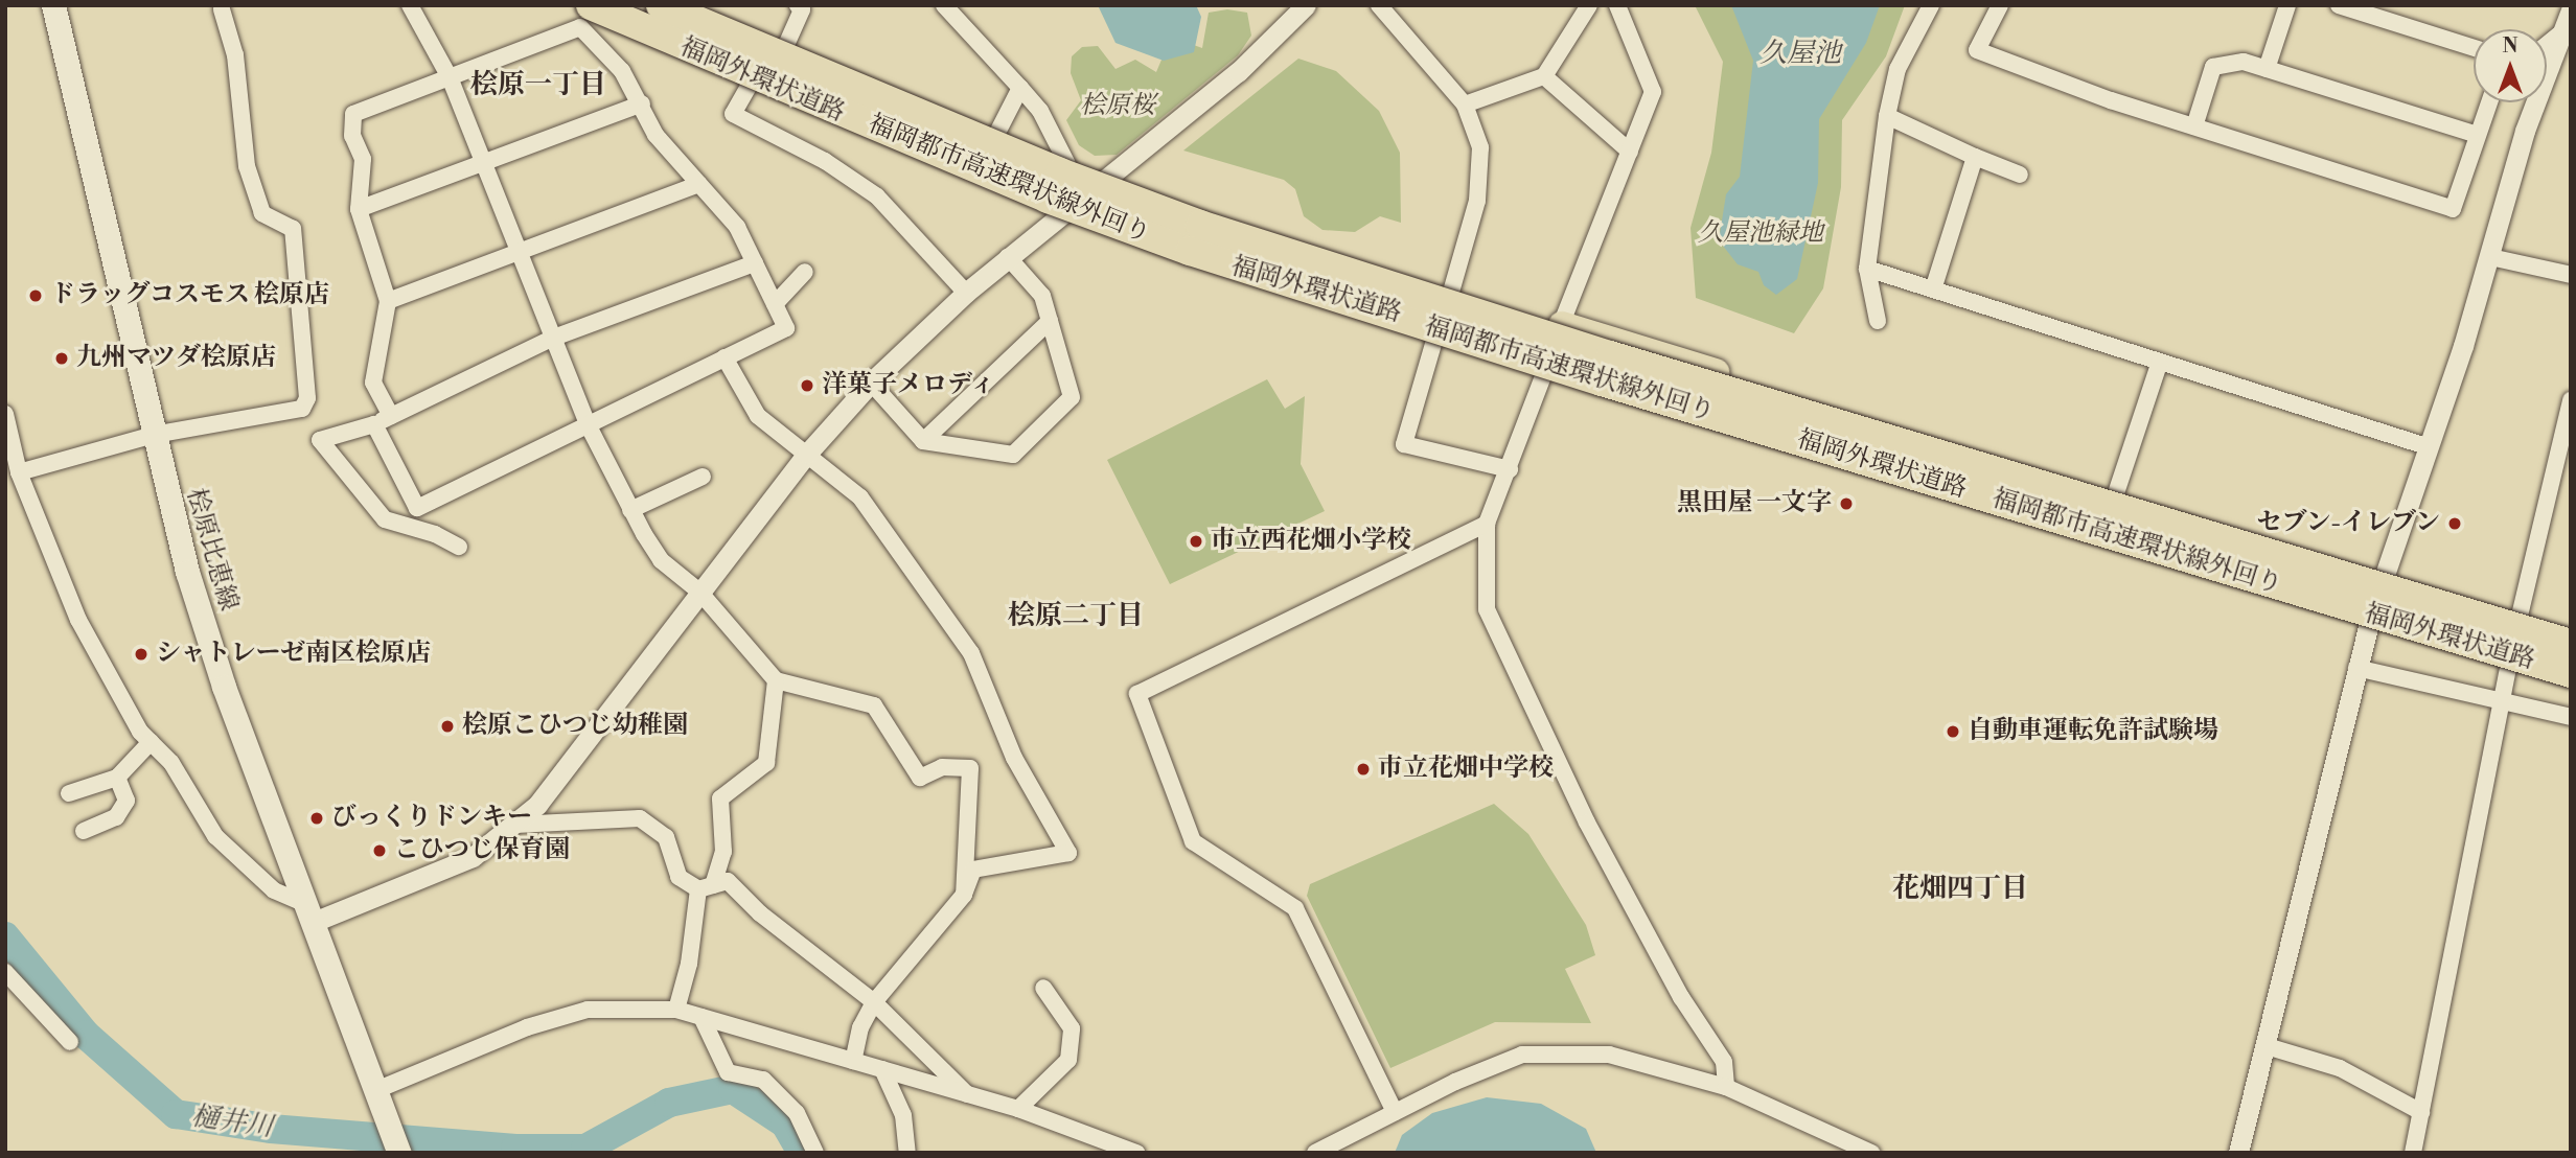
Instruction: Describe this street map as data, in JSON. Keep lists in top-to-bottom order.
{
  "streets": {
    "highway": ["福岡外環状道路", "福岡都市高速環状線外回り"],
    "main road": ["桧原比恵線"]
  },
  "crossings": [
    ["福岡外環状道路", "福岡都市高速環状線外回り"]
  ],
  "districts": ["桧原一丁目", "桧原二丁目", "花畑四丁目"],
  "water": ["久屋池", "樋井川"],
  "parks": ["桧原桜", "久屋池緑地"],
  "places": [
    "ドラッグコスモス 桧原店",
    "九州マツダ桧原店",
    "洋菓子メロディ",
    "黒田屋 一文字",
    "セブン-イレブン",
    "市立西花畑小学校",
    "シャトレーゼ南区桧原店",
    "桧原こひつじ幼稚園",
    "自動車運転免許試験場",
    "市立花畑中学校",
    "びっくりドンキー",
    "こひつじ保育園"
  ],
  "north": "top"
}
